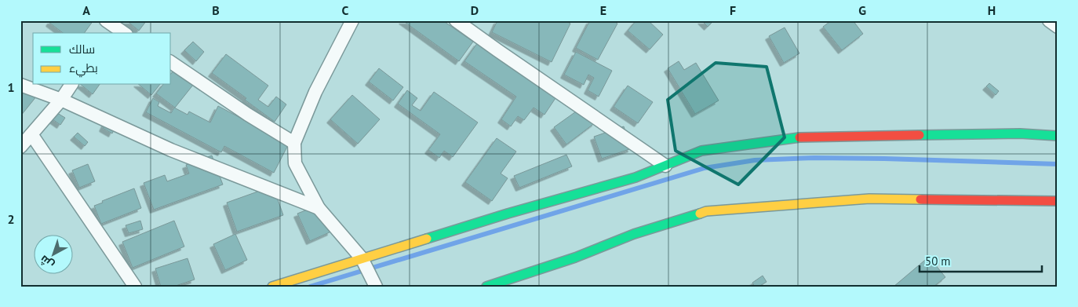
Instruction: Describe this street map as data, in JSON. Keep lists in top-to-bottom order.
{
  "legend": ["سالك", "بطيء"],
  "scale_bar": "50 m",
  "north": "bottom left",
  "grid": {
    "columns": [
      "A",
      "B",
      "C",
      "D",
      "E",
      "F",
      "G",
      "H"
    ],
    "rows": ["1", "2"]
  }
}
